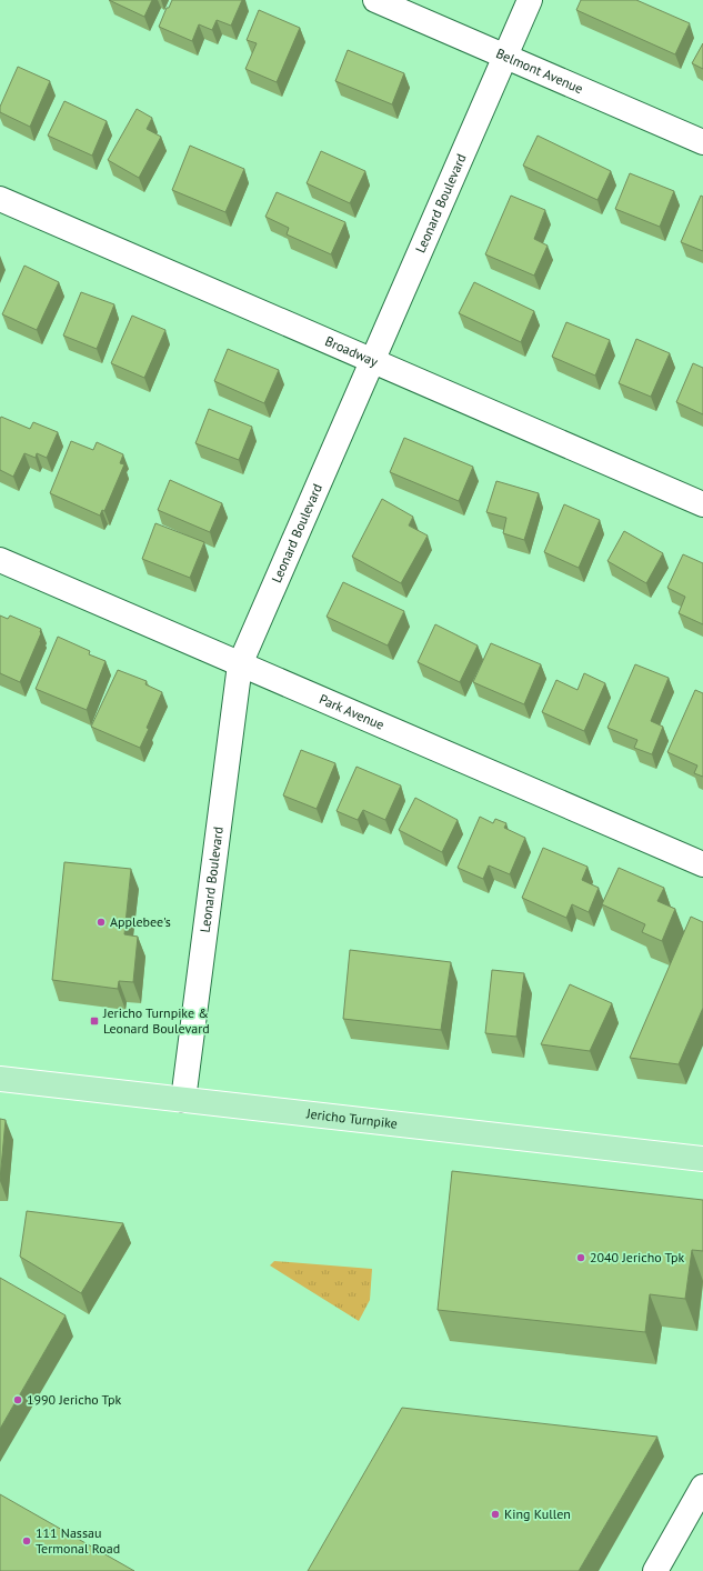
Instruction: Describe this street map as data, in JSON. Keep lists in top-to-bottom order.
{
  "streets": {
    "main road": ["Jericho Turnpike"],
    "street": [
      "Belmont Avenue",
      "Leonard Boulevard",
      "Broadway",
      "Park Avenue"
    ]
  },
  "crossings": [
    ["Belmont Avenue", "Leonard Boulevard"],
    ["Leonard Boulevard", "Broadway"],
    ["Leonard Boulevard", "Park Avenue"],
    ["Leonard Boulevard", "Jericho Turnpike"]
  ],
  "places": {
    "other": [
      "Applebee's",
      "2040 Jericho Tpk",
      "1990 Jericho Tpk",
      "King Kullen",
      "111 Nassau Termonal Road"
    ],
    "transit": ["Jericho Turnpike & Leonard Boulevard"]
  }
}
